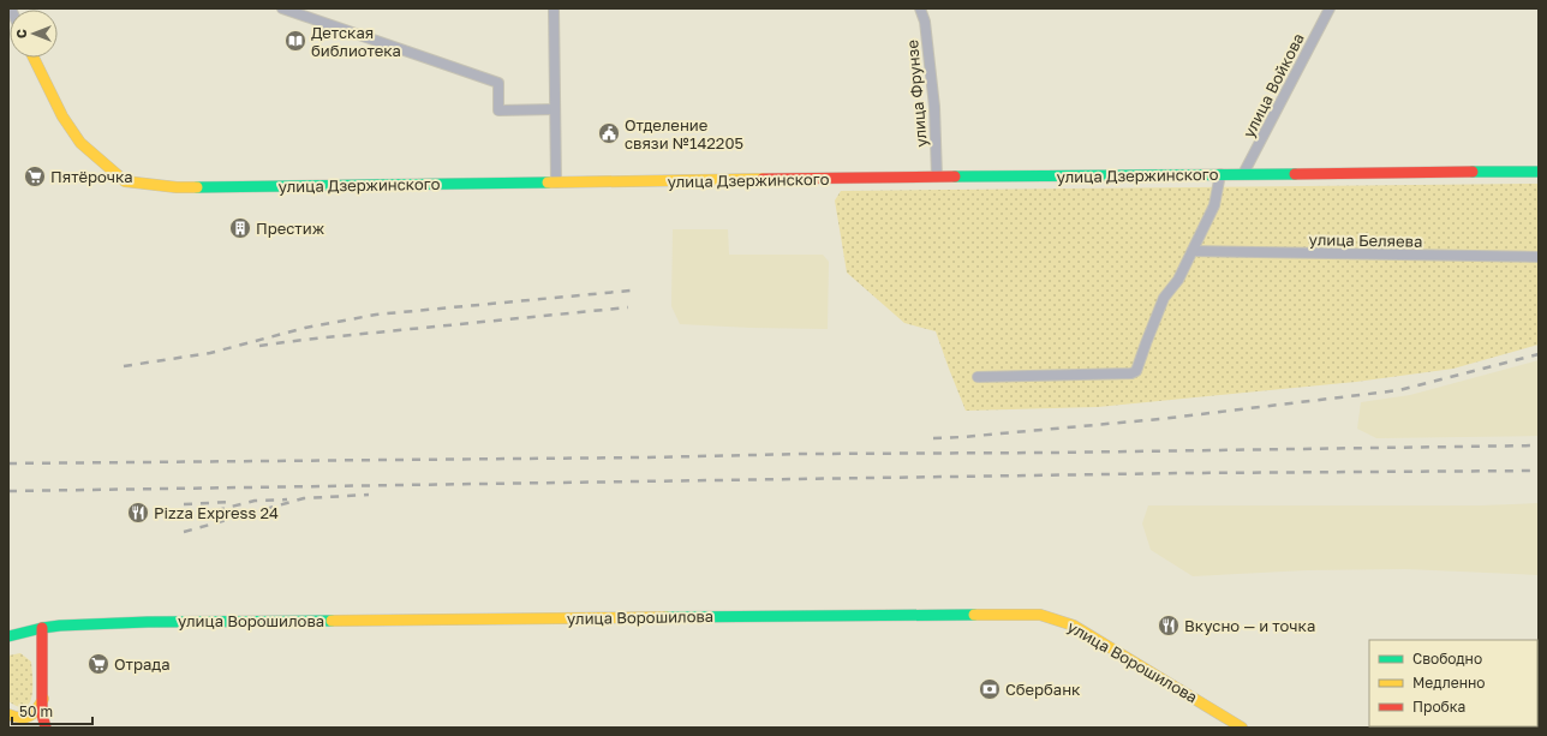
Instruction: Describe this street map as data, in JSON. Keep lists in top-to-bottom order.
{
  "streets": {
    "street": [
      "улица Войкова",
      "улица Фрунзе",
      "улица Дзержинского",
      "улица Беляева",
      "улица Ворошилова"
    ]
  },
  "crossings": [
    ["улица Войкова", "улица Дзержинского"],
    ["улица Фрунзе", "улица Дзержинского"]
  ],
  "places": {
    "library": ["Детская библиотека"],
    "public building": ["Отделение связи №142205"],
    "supermarket": ["Пятёрочка", "Отрада"],
    "building": ["Престиж"],
    "restaurant": ["Pizza Express 24", "Вкусно — и точка"],
    "bank": ["Сбербанк"]
  },
  "legend": ["Свободно", "Медленно", "Пробка"],
  "scale_bar": "50 m",
  "north": "left"
}
